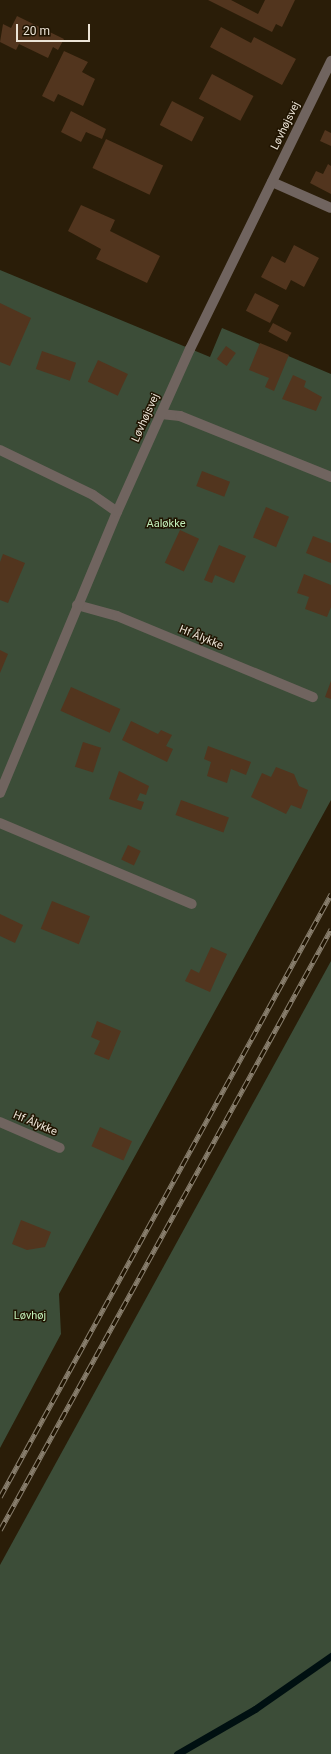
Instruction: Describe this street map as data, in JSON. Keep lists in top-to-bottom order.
{
  "streets": {
    "street": ["Løvhøjsvej", "Hf Ålykke"]
  },
  "crossings": [
    ["Løvhøjsvej", "Hf Ålykke"]
  ],
  "parks": ["Aaløkke", "Løvhøj"],
  "scale_bar": "20 m"
}
